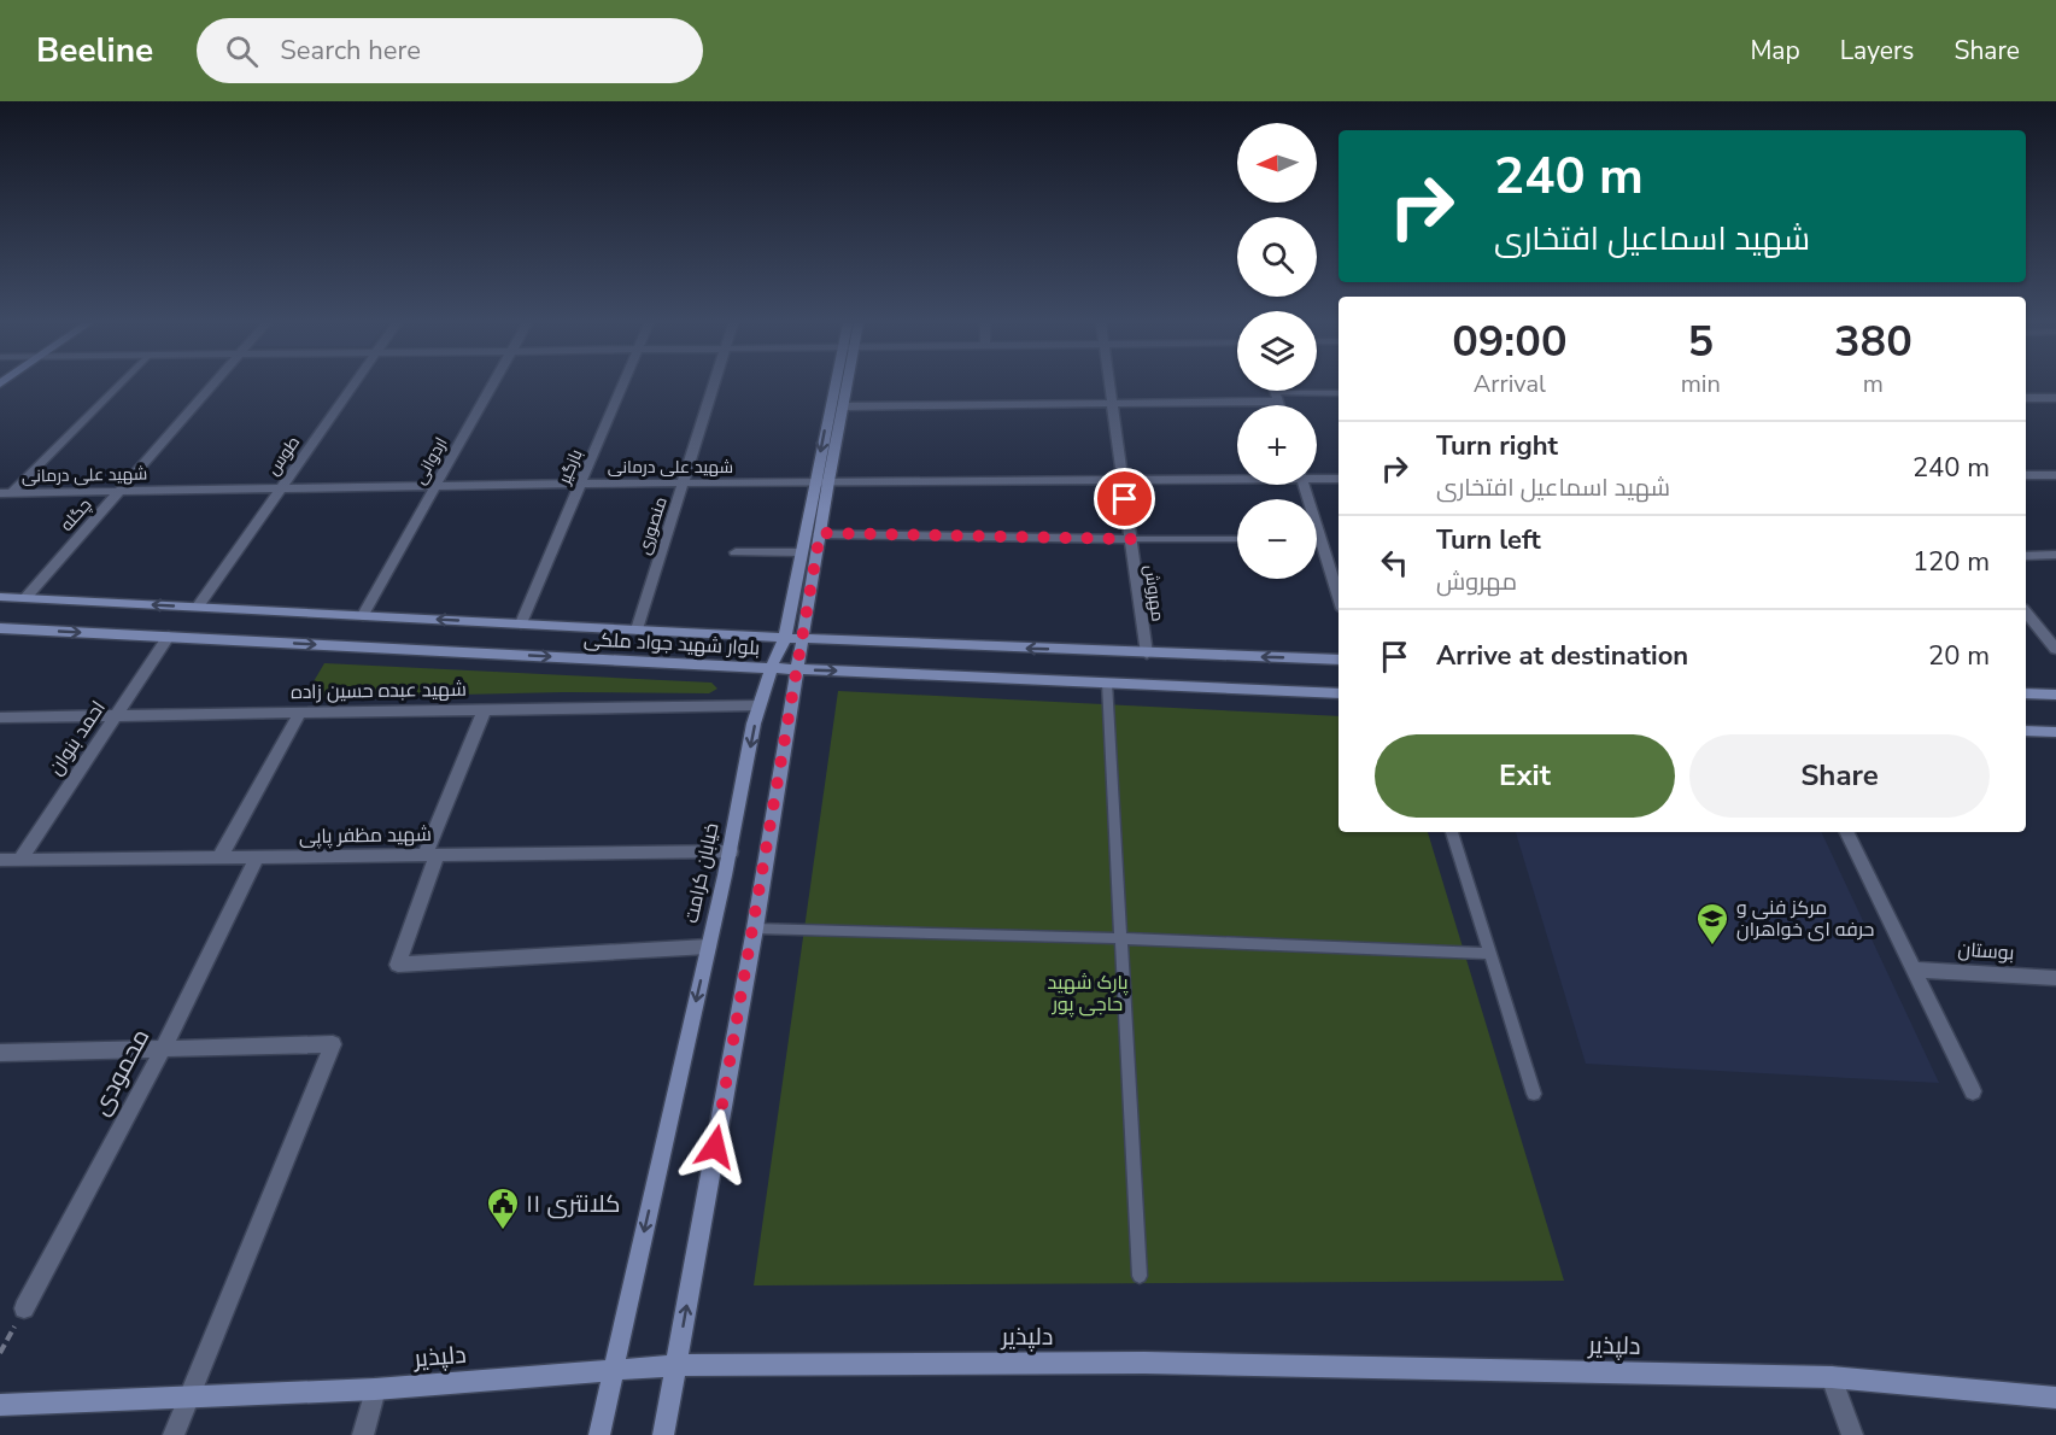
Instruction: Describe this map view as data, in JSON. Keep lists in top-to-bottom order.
{
  "streets": {
    "main road": ["بلوار شهید جواد ملکی", "خیابان کرامت", "دلپذیر"],
    "street": [
      "طوس",
      "اردوانی",
      "بازگیر",
      "شهید علی درمانی",
      "چگله",
      "منصوری",
      "مهروش",
      "شهید عبده حسین زاده",
      "احمد بنوان",
      "شهید مظفر پاپی",
      "بوستان",
      "محمودی"
    ]
  },
  "crossings": [
    ["طوس", "شهید علی درمانی"],
    ["طوس", "بلوار شهید جواد ملکی"],
    ["اردوانی", "شهید علی درمانی"],
    ["اردوانی", "بلوار شهید جواد ملکی"],
    ["بازگیر", "شهید علی درمانی"],
    ["بازگیر", "بلوار شهید جواد ملکی"],
    ["شهید علی درمانی", "چگله"],
    ["شهید علی درمانی", "منصوری"],
    ["شهید علی درمانی", "مهروش"],
    ["شهید علی درمانی", "خیابان کرامت"],
    ["چگله", "بلوار شهید جواد ملکی"],
    ["منصوری", "بلوار شهید جواد ملکی"],
    ["مهروش", "بلوار شهید جواد ملکی"],
    ["بلوار شهید جواد ملکی", "احمد بنوان"],
    ["بلوار شهید جواد ملکی", "خیابان کرامت"],
    ["شهید عبده حسین زاده", "احمد بنوان"],
    ["شهید عبده حسین زاده", "خیابان کرامت"],
    ["احمد بنوان", "شهید مظفر پاپی"],
    ["شهید مظفر پاپی", "خیابان کرامت"],
    ["شهید مظفر پاپی", "محمودی"],
    ["خیابان کرامت", "دلپذیر"]
  ],
  "parks": ["پارک شهید حاجی پور"],
  "places": {
    "school or university": ["مرکز فنی و حرفه ای خواهران"],
    "public building": ["کلانتری ۱۱"]
  },
  "north": "left",
  "page": {
    "header": "Beeline",
    "search": "Search here",
    "nav": ["Map", "Layers", "Share"],
    "map_buttons": ["+", "−"],
    "turn": ["240 m", "شهید اسماعیل افتخاری"],
    "eta": [
      "09:00",
      "Arrival",
      "5",
      "min",
      "380",
      "m"
    ],
    "list": [
      {
        "name": "Turn right",
        "note": "شهید اسماعیل افتخاری",
        "value": "240 m"
      },
      {
        "name": "Turn left",
        "note": "مهروش",
        "value": "120 m"
      },
      {
        "name": "Arrive at destination",
        "value": "20 m"
      }
    ],
    "buttons": ["Exit", "Share"]
  }
}
